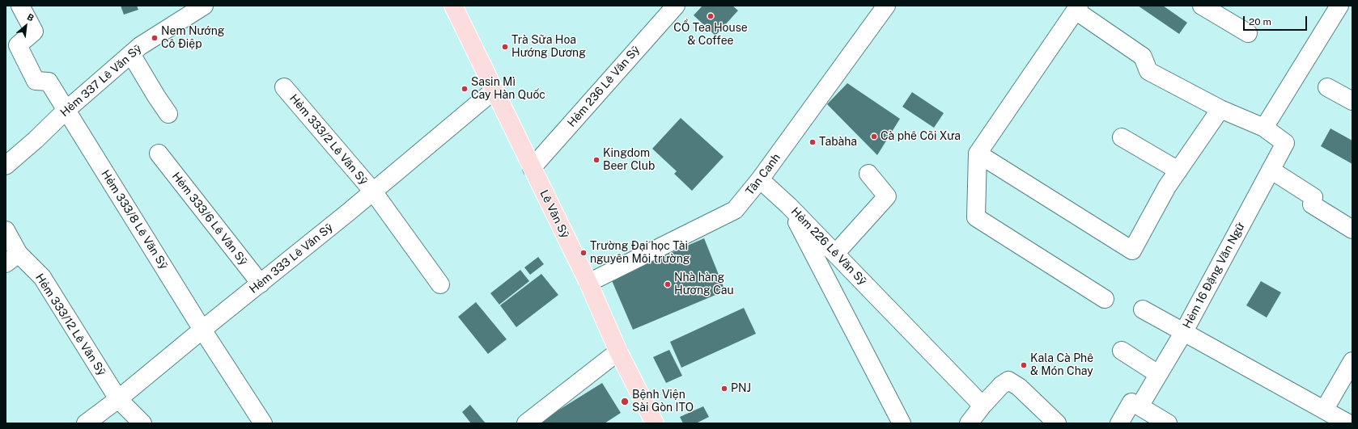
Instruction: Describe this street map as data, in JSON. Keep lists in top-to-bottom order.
{
  "streets": {
    "main road": ["Lê Văn Sỹ"],
    "street": [
      "Hẻm 337 Lê Văn Sỹ",
      "Hẻm 236 Lê Văn Sỹ",
      "Hẻm 333/2 Lê Văn Sỹ",
      "Tân Canh",
      "Hẻm 333/6 Lê Văn Sỹ",
      "Hẻm 333/8 Lê Văn Sỹ",
      "Hẻm 226 Lê Văn Sỹ",
      "Hẻm 333 Lê Văn Sỹ",
      "Hẻm 16 Đặng Văn Ngữ",
      "Hẻm 333/12 Lê Văn Sỹ"
    ]
  },
  "crossings": [
    ["Hẻm 337 Lê Văn Sỹ", "Hẻm 333/8 Lê Văn Sỹ"],
    ["Hẻm 236 Lê Văn Sỹ", "Lê Văn Sỹ"],
    ["Hẻm 333/2 Lê Văn Sỹ", "Hẻm 333 Lê Văn Sỹ"],
    ["Tân Canh", "Lê Văn Sỹ"],
    ["Lê Văn Sỹ", "Hẻm 333 Lê Văn Sỹ"],
    ["Hẻm 333/6 Lê Văn Sỹ", "Hẻm 333 Lê Văn Sỹ"],
    ["Hẻm 333/8 Lê Văn Sỹ", "Hẻm 333 Lê Văn Sỹ"],
    ["Hẻm 333 Lê Văn Sỹ", "Hẻm 333/12 Lê Văn Sỹ"]
  ],
  "places": [
    "CỒ Tea House & Coffee",
    "Nem Nướng Cô Điệp",
    "Trà Sữa Hoa Hướng Dương",
    "Sasin Mì Cay Hàn Quốc",
    "Cà phê Cõi Xưa",
    "Tabàha",
    "Kingdom Beer Club",
    "Trường Đại học Tài nguyên Môi trường",
    "Nhà hàng Hương Cau",
    "Kala Cà Phê & Món Chay",
    "PNJ",
    "Bệnh Viện Sài Gòn ITO"
  ],
  "scale_bar": "20 m",
  "north": "top right"
}
